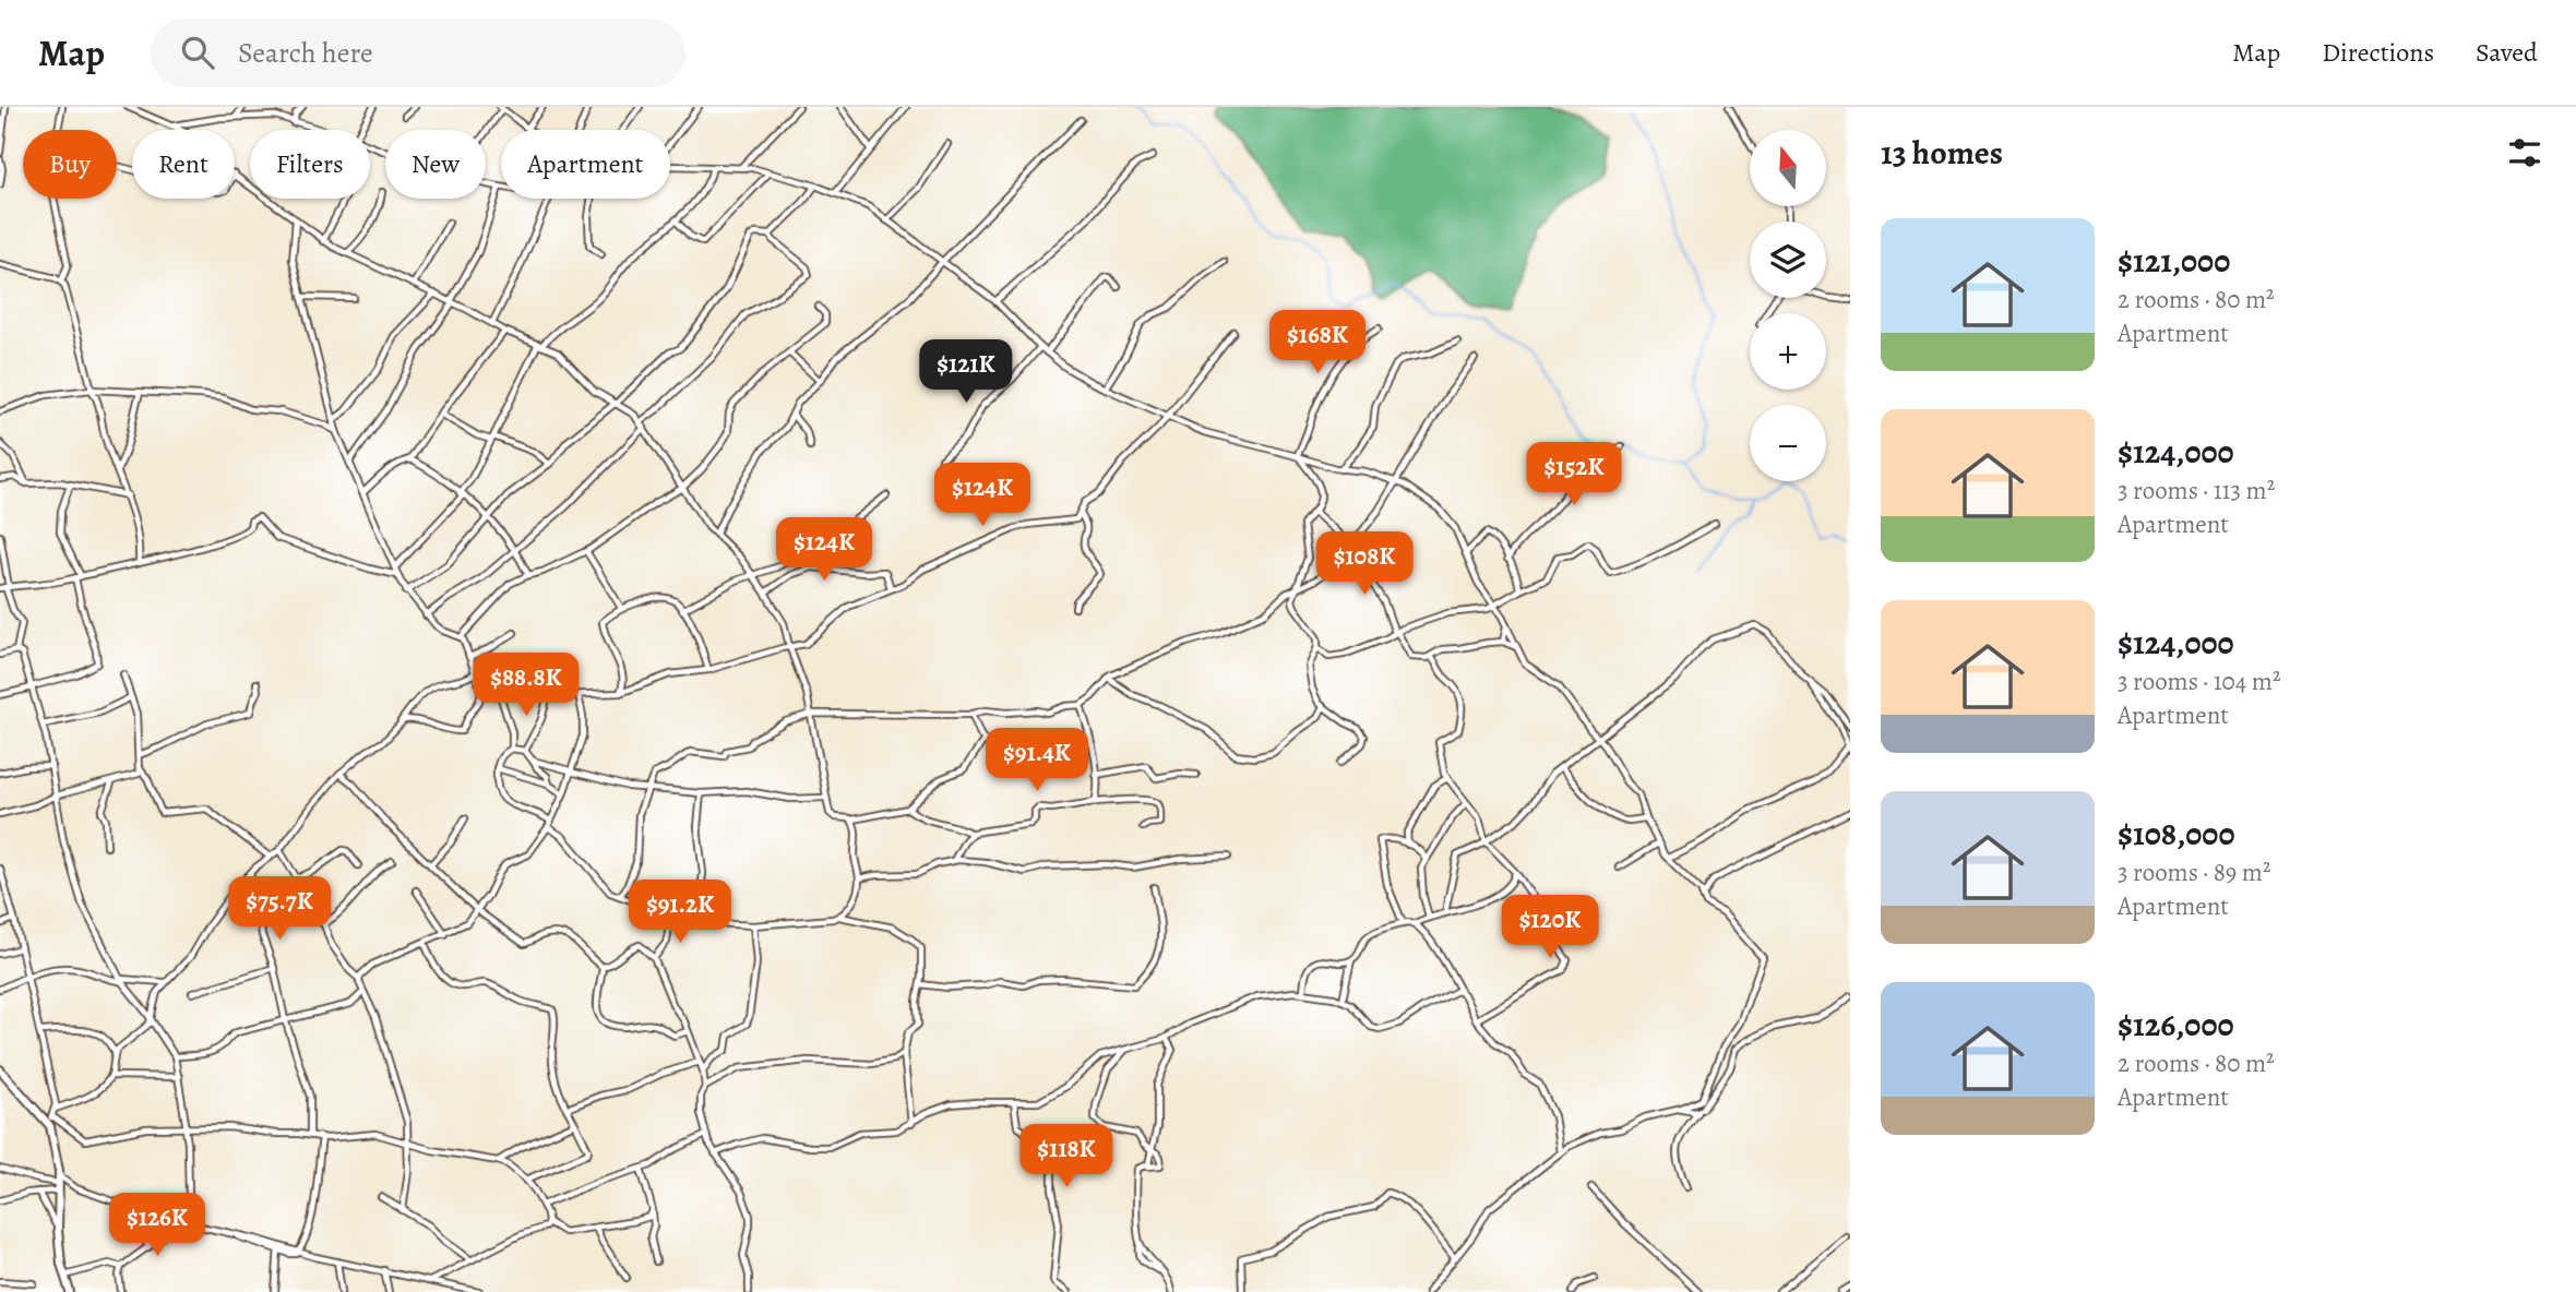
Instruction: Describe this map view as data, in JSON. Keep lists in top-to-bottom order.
{
  "north": "top",
  "page": {
    "header": "Map",
    "search": "Search here",
    "nav": ["Map", "Directions", "Saved"],
    "heading": "13 homes",
    "map_buttons": ["+", "−"],
    "chip": [
      "Buy",
      "Rent",
      "Filters",
      "New",
      "Apartment"
    ],
    "list": [
      {
        "name": "$121,000",
        "note": "2 rooms · 80 m² · Apartment"
      },
      {
        "name": "$124,000",
        "note": "3 rooms · 113 m² · Apartment"
      },
      {
        "name": "$124,000",
        "note": "3 rooms · 104 m² · Apartment"
      },
      {
        "name": "$108,000",
        "note": "3 rooms · 89 m² · Apartment"
      },
      {
        "name": "$126,000",
        "note": "2 rooms · 80 m² · Apartment"
      }
    ],
    "price": [
      "$168K",
      "$121K",
      "$152K",
      "$124K",
      "$124K",
      "$108K",
      "$88.8K",
      "$91.4K",
      "$75.7K",
      "$91.2K",
      "$120K",
      "$118K",
      "$126K"
    ]
  }
}
